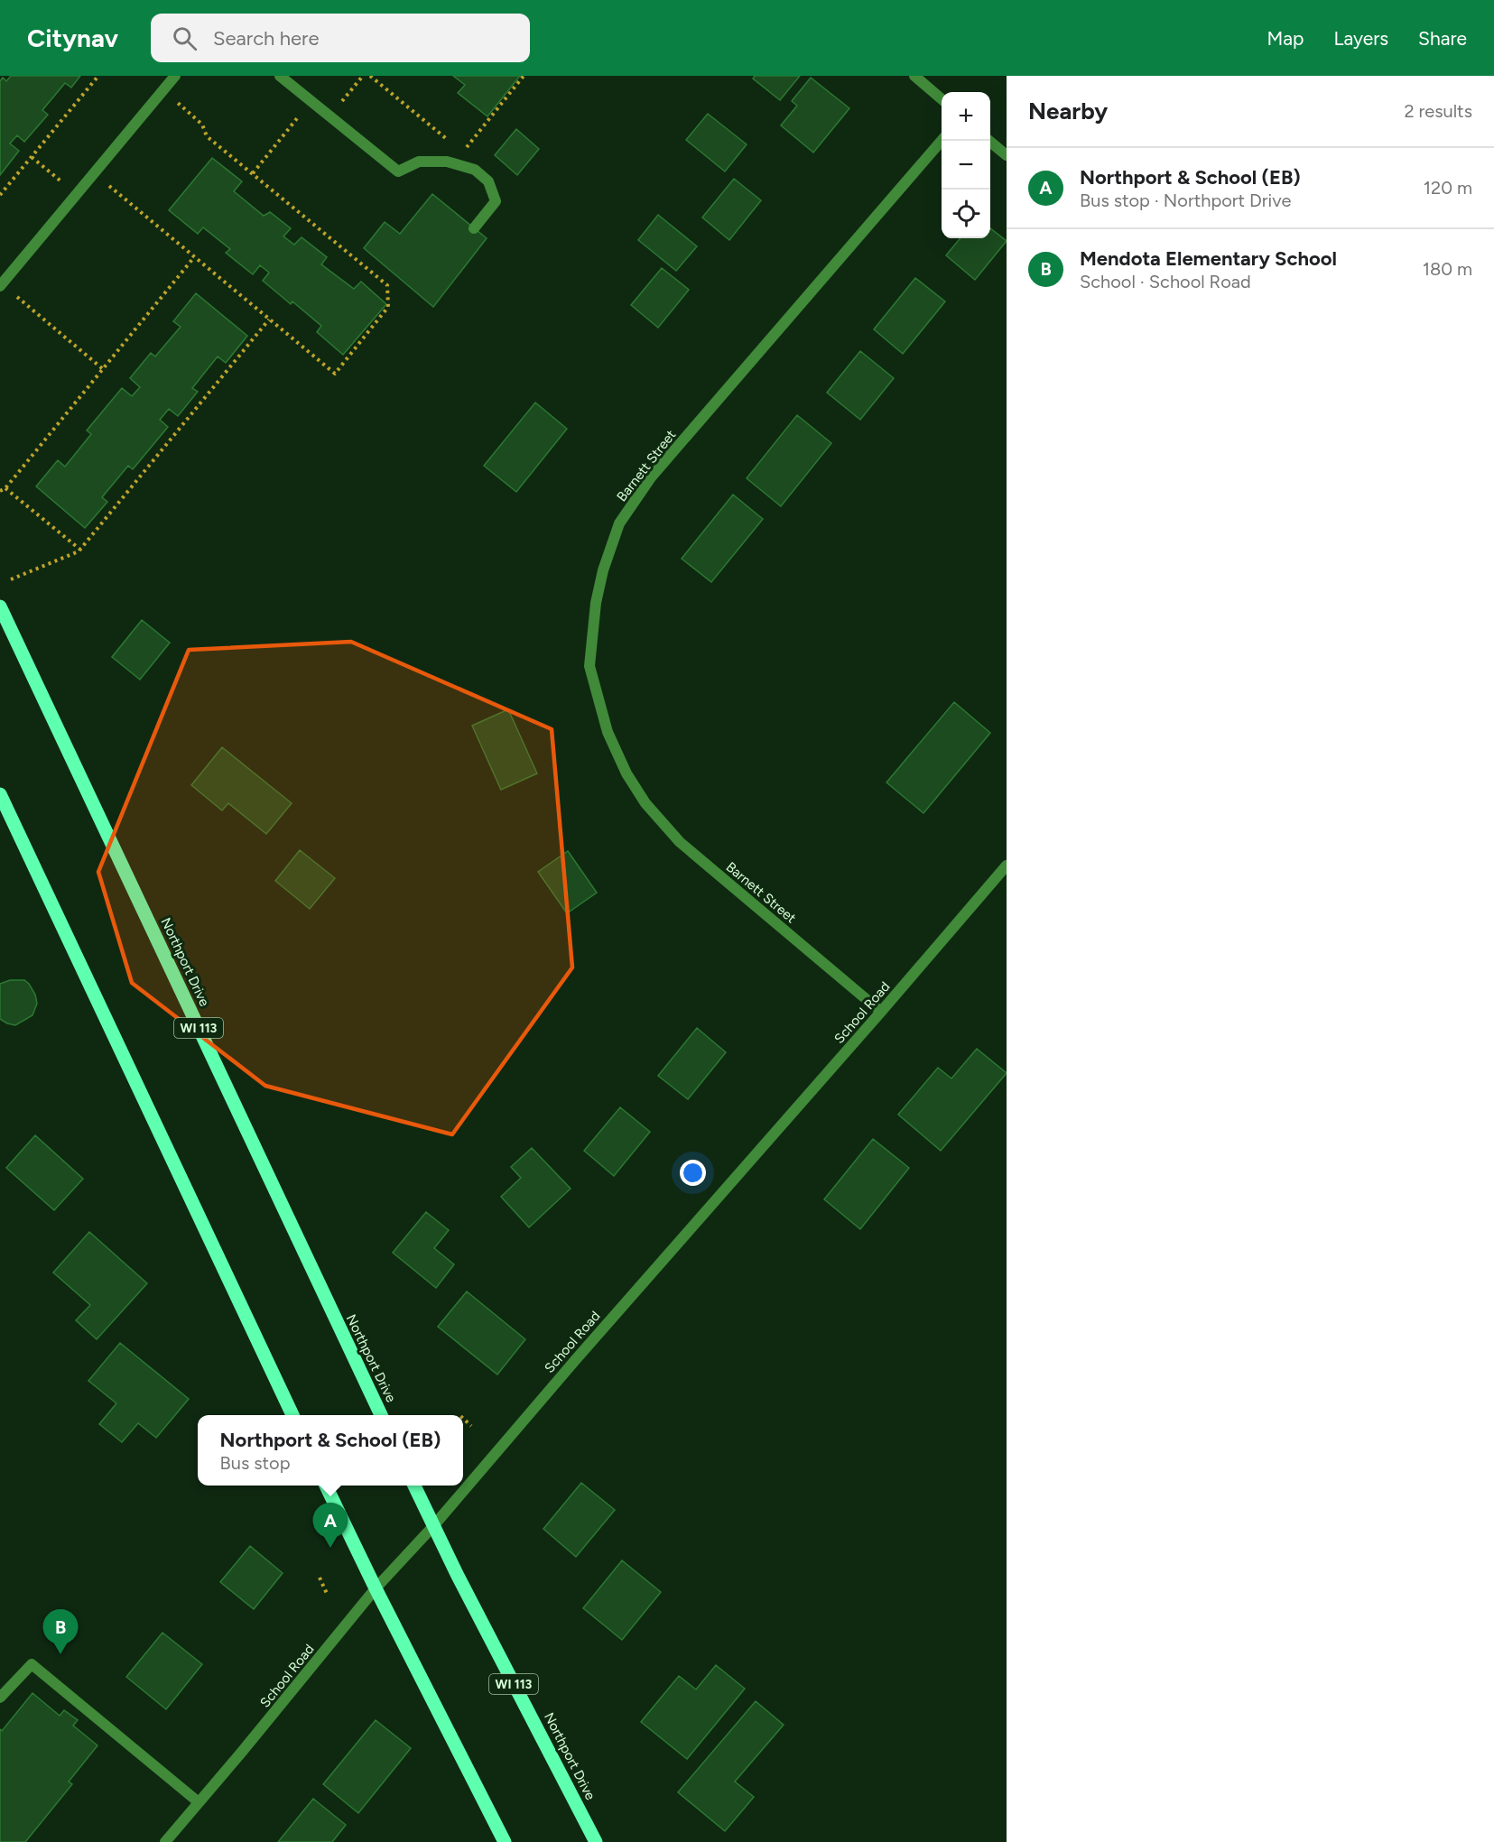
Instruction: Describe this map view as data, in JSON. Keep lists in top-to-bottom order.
{
  "streets": {
    "main road": ["Northport Drive", "WI 113"],
    "street": ["Barnett Street", "School Road"]
  },
  "crossings": [
    ["Barnett Street", "School Road"],
    ["Northport Drive", "School Road"]
  ],
  "page": {
    "header": "Citynav",
    "search": "Search here",
    "nav": ["Map", "Layers", "Share"],
    "heading": ["Nearby", "2 results"],
    "map_buttons": ["+", "−"],
    "list": [
      {
        "mark": "A",
        "name": "Northport & School (EB)",
        "note": "Bus stop · Northport Drive",
        "value": "120 m"
      },
      {
        "mark": "B",
        "name": "Mendota Elementary School",
        "note": "School · School Road",
        "value": "180 m"
      }
    ],
    "popup": ["Northport & School (EB)", "Bus stop"],
    "pins": ["A", "B"]
  }
}
